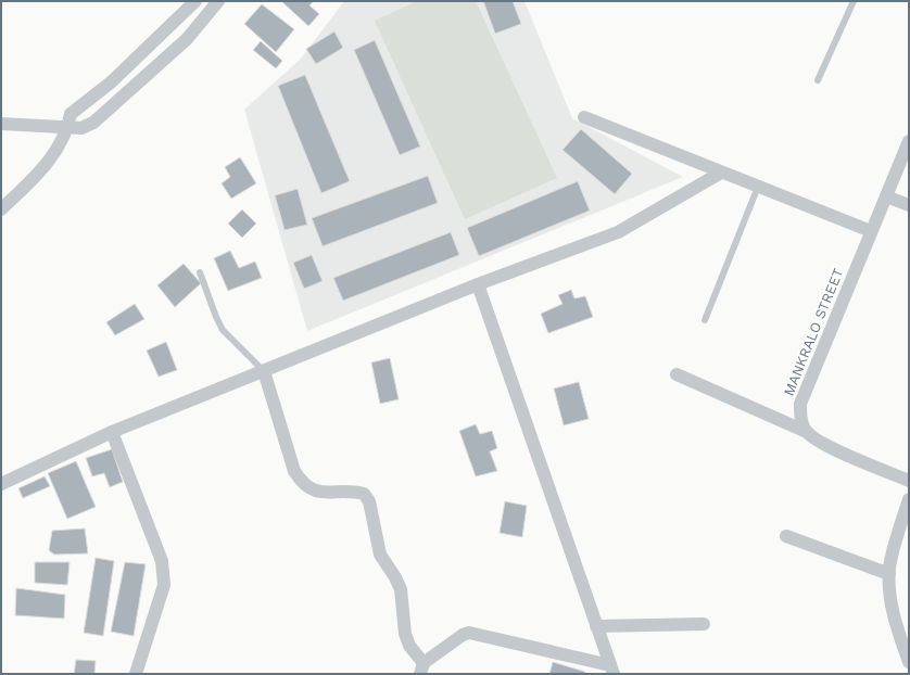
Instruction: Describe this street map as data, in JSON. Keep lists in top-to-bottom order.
{
  "streets": {
    "street": ["MANKRALO STREET"]
  }
}
